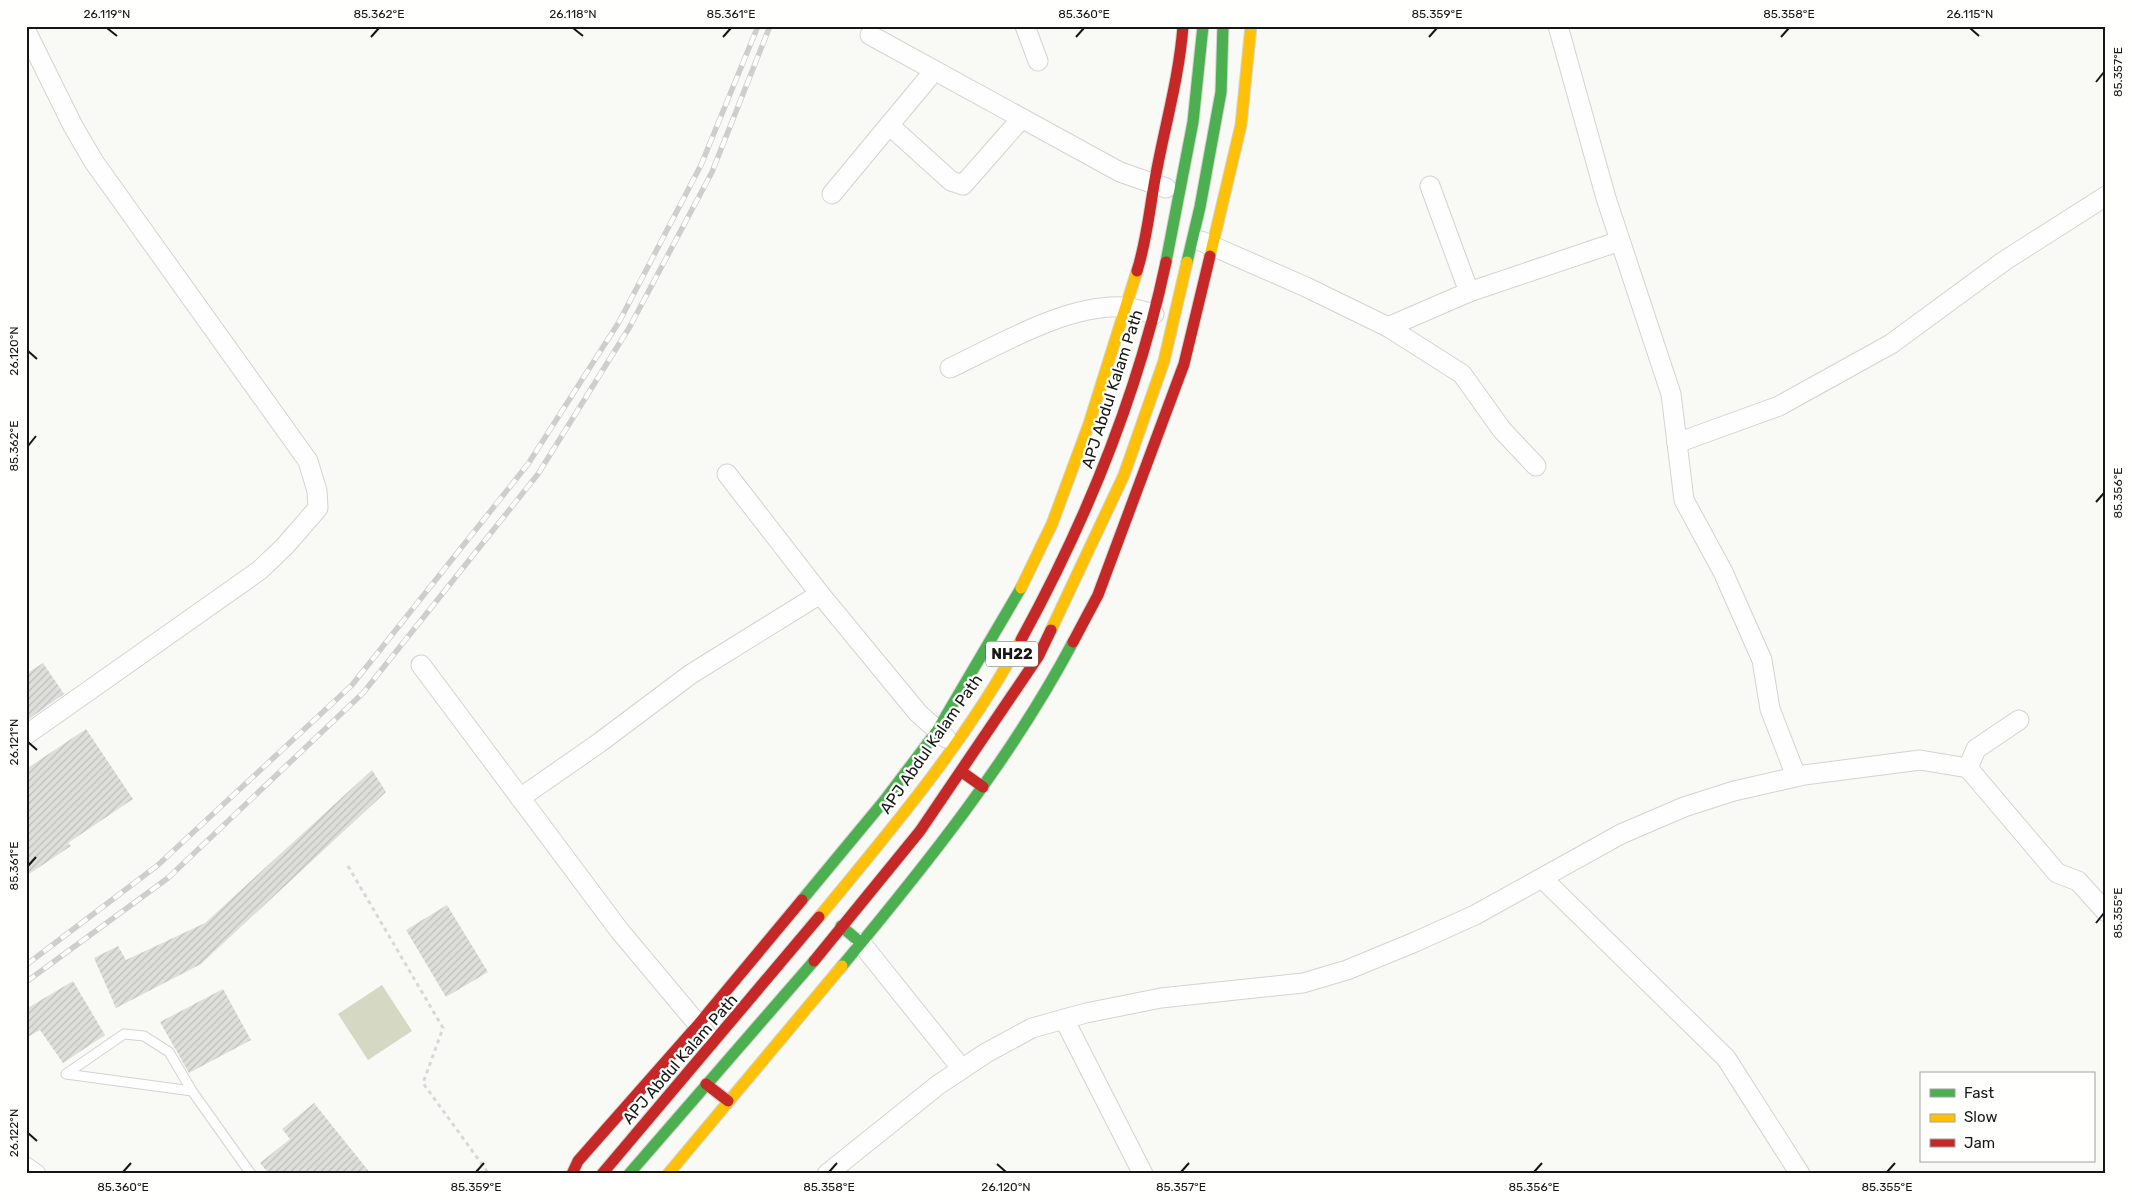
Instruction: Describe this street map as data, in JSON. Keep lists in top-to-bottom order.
{
  "streets": {
    "main road": ["APJ Abdul Kalam Path", "NH22"]
  },
  "crossings": [
    ["APJ Abdul Kalam Path", "NH22"]
  ],
  "legend": ["Fast", "Slow", "Jam"],
  "coordinates": [
    "26.119°N",
    "85.362°E",
    "26.118°N",
    "85.361°E",
    "85.360°E",
    "85.359°E",
    "85.358°E",
    "26.115°N",
    "85.357°E",
    "26.120°N",
    "85.356°E",
    "26.121°N",
    "85.355°E",
    "26.122°N"
  ]
}
